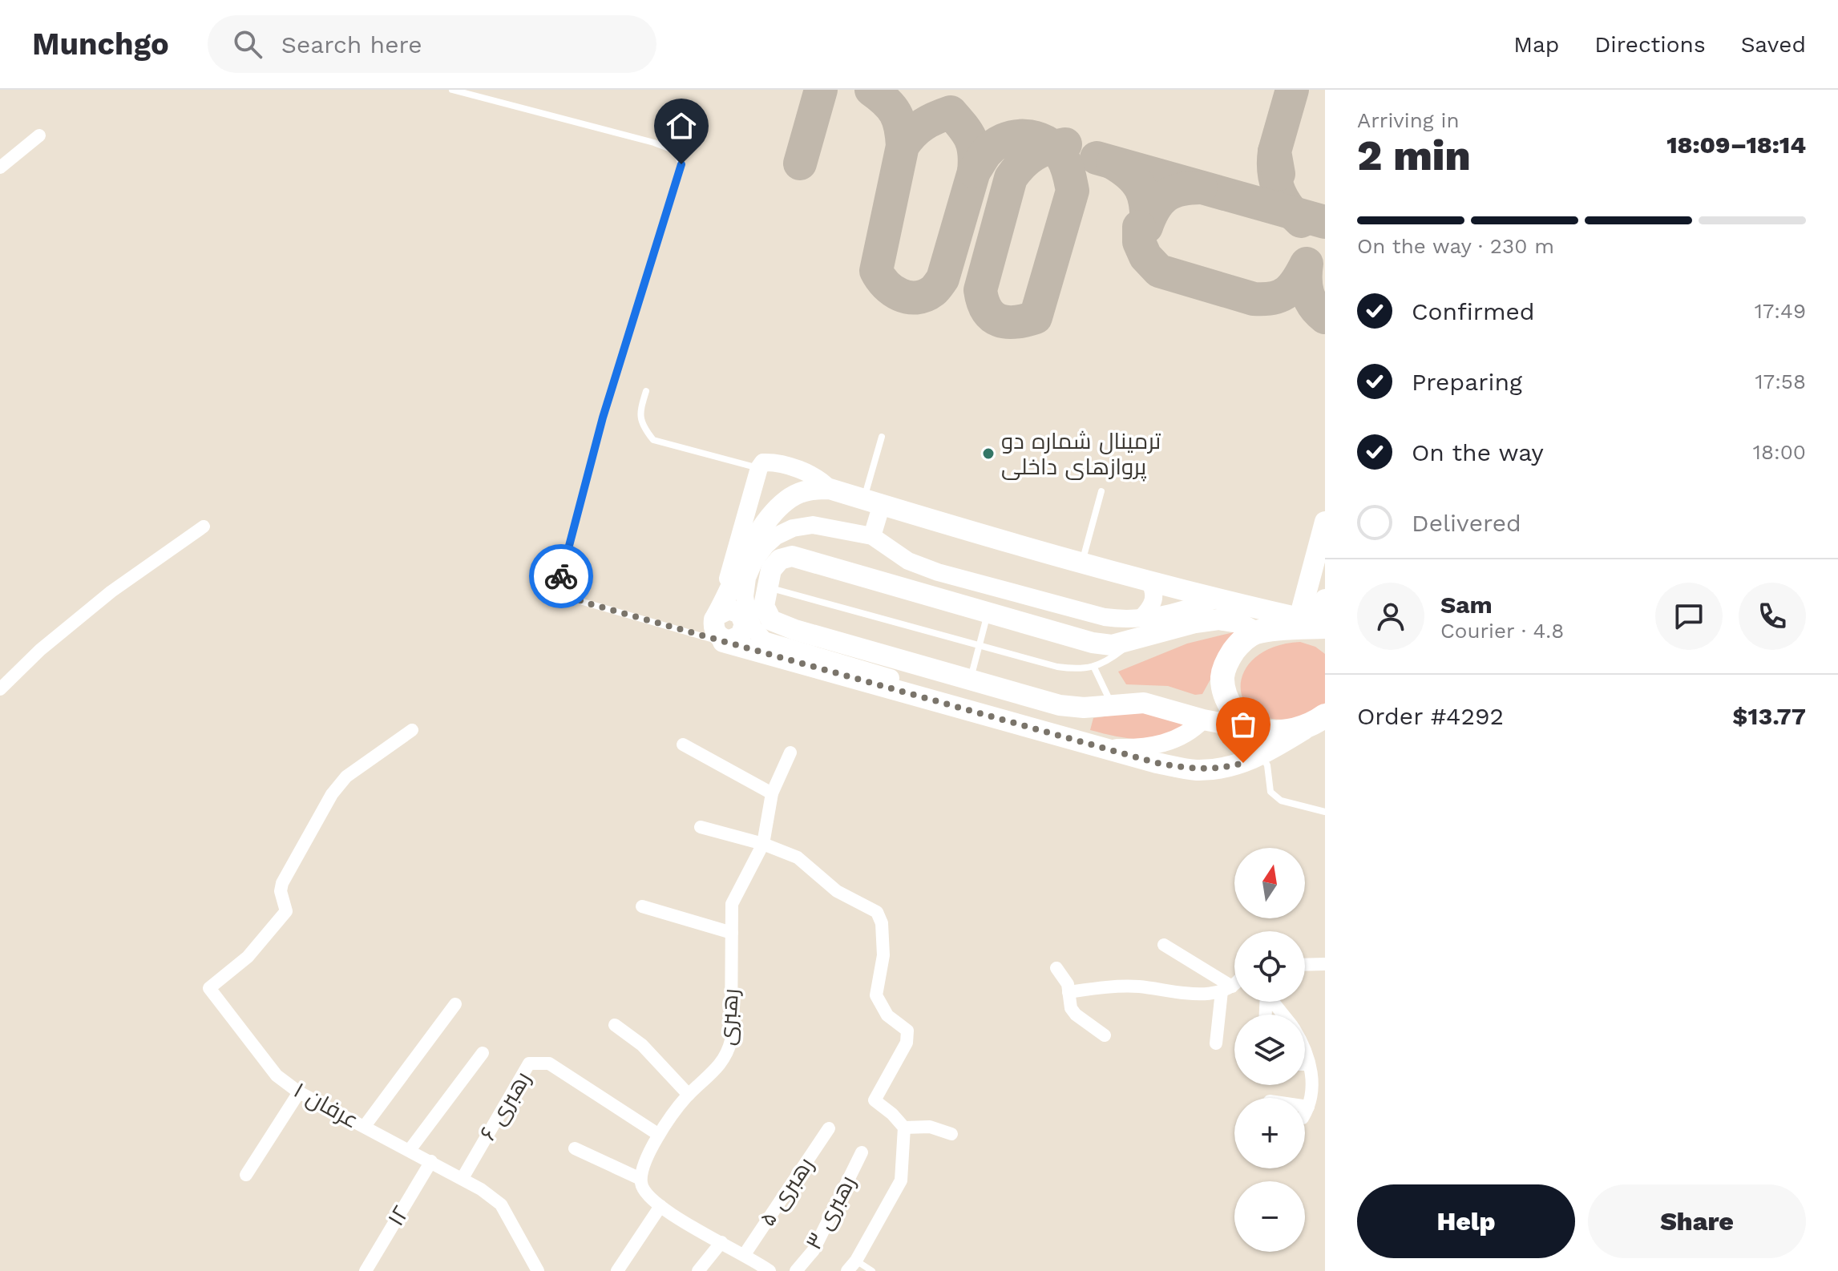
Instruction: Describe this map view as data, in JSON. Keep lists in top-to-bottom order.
{
  "streets": {
    "street": [
      "رهبری",
      "عرفان ۱",
      "رهبری ۶",
      "رهبری ۵",
      "رهبری ۳",
      "۱۲"
    ]
  },
  "crossings": [
    ["رهبری", "رهبری ۶"],
    ["عرفان ۱", "رهبری ۶"],
    ["عرفان ۱", "۱۲"]
  ],
  "places": ["ترمینال شماره دو پروازهای داخلی"],
  "north": "top",
  "page": {
    "header": "Munchgo",
    "search": "Search here",
    "nav": ["Map", "Directions", "Saved"],
    "heading": ["2 min", "Arriving in", "18:09–18:14"],
    "panel": [
      "Sam",
      "Courier · 4.8",
      "Order #4292",
      "$13.77"
    ],
    "bar": "On the way · 230 m",
    "list": [
      ["Confirmed", "17:49"],
      ["Preparing", "17:58"],
      ["On the way", "18:00"],
      "Delivered"
    ],
    "map_buttons": ["+", "−"],
    "buttons": ["Help", "Share"]
  }
}
